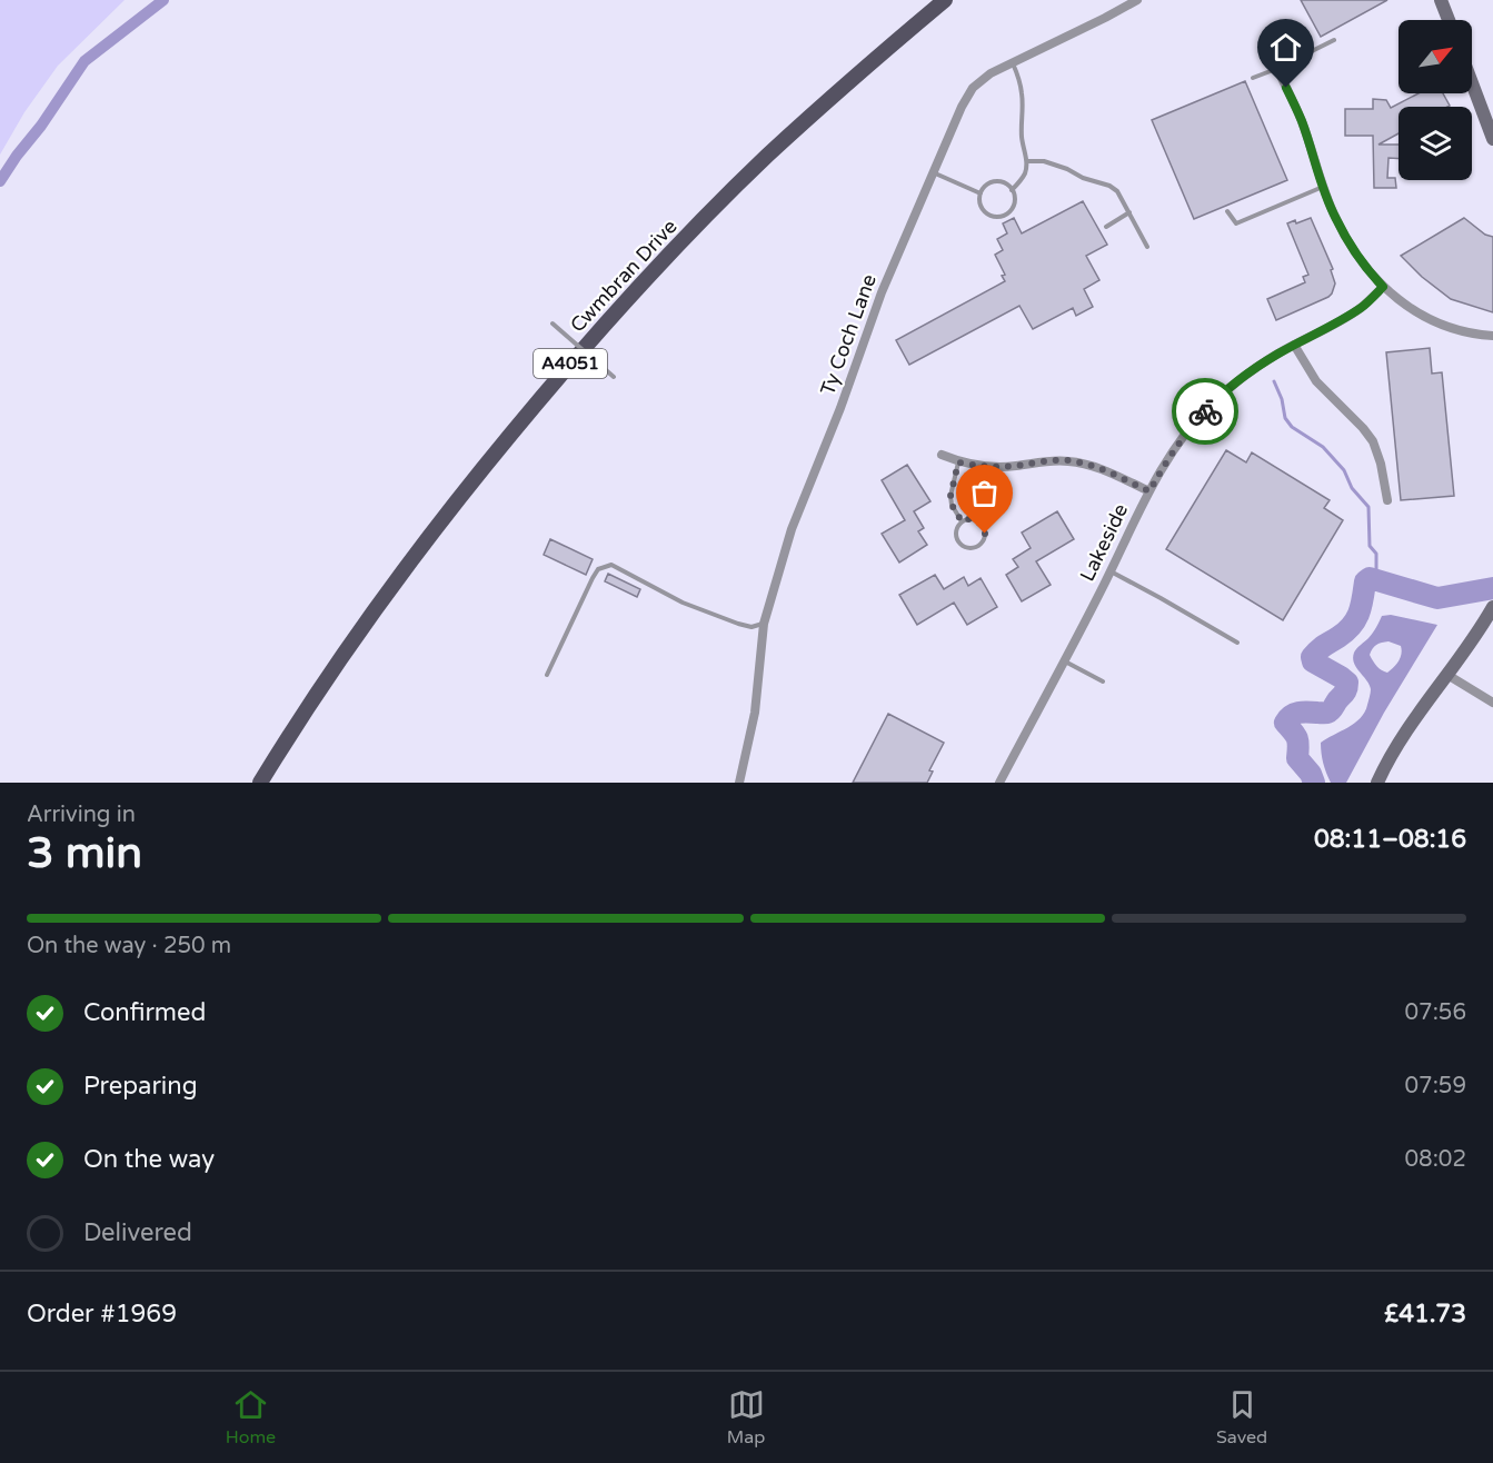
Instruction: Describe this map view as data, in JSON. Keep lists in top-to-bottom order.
{
  "streets": {
    "main road": ["Cwmbran Drive", "A4051"],
    "street": ["Ty Coch Lane", "Lakeside"]
  },
  "north": "top right",
  "page": {
    "heading": ["3 min", "Arriving in", "08:11–08:16"],
    "panel": ["Order #1969", "£41.73"],
    "bar": "On the way · 250 m",
    "list": [
      ["Confirmed", "07:56"],
      ["Preparing", "07:59"],
      ["On the way", "08:02"],
      "Delivered"
    ],
    "tabs": ["Home", "Map", "Saved"]
  }
}
